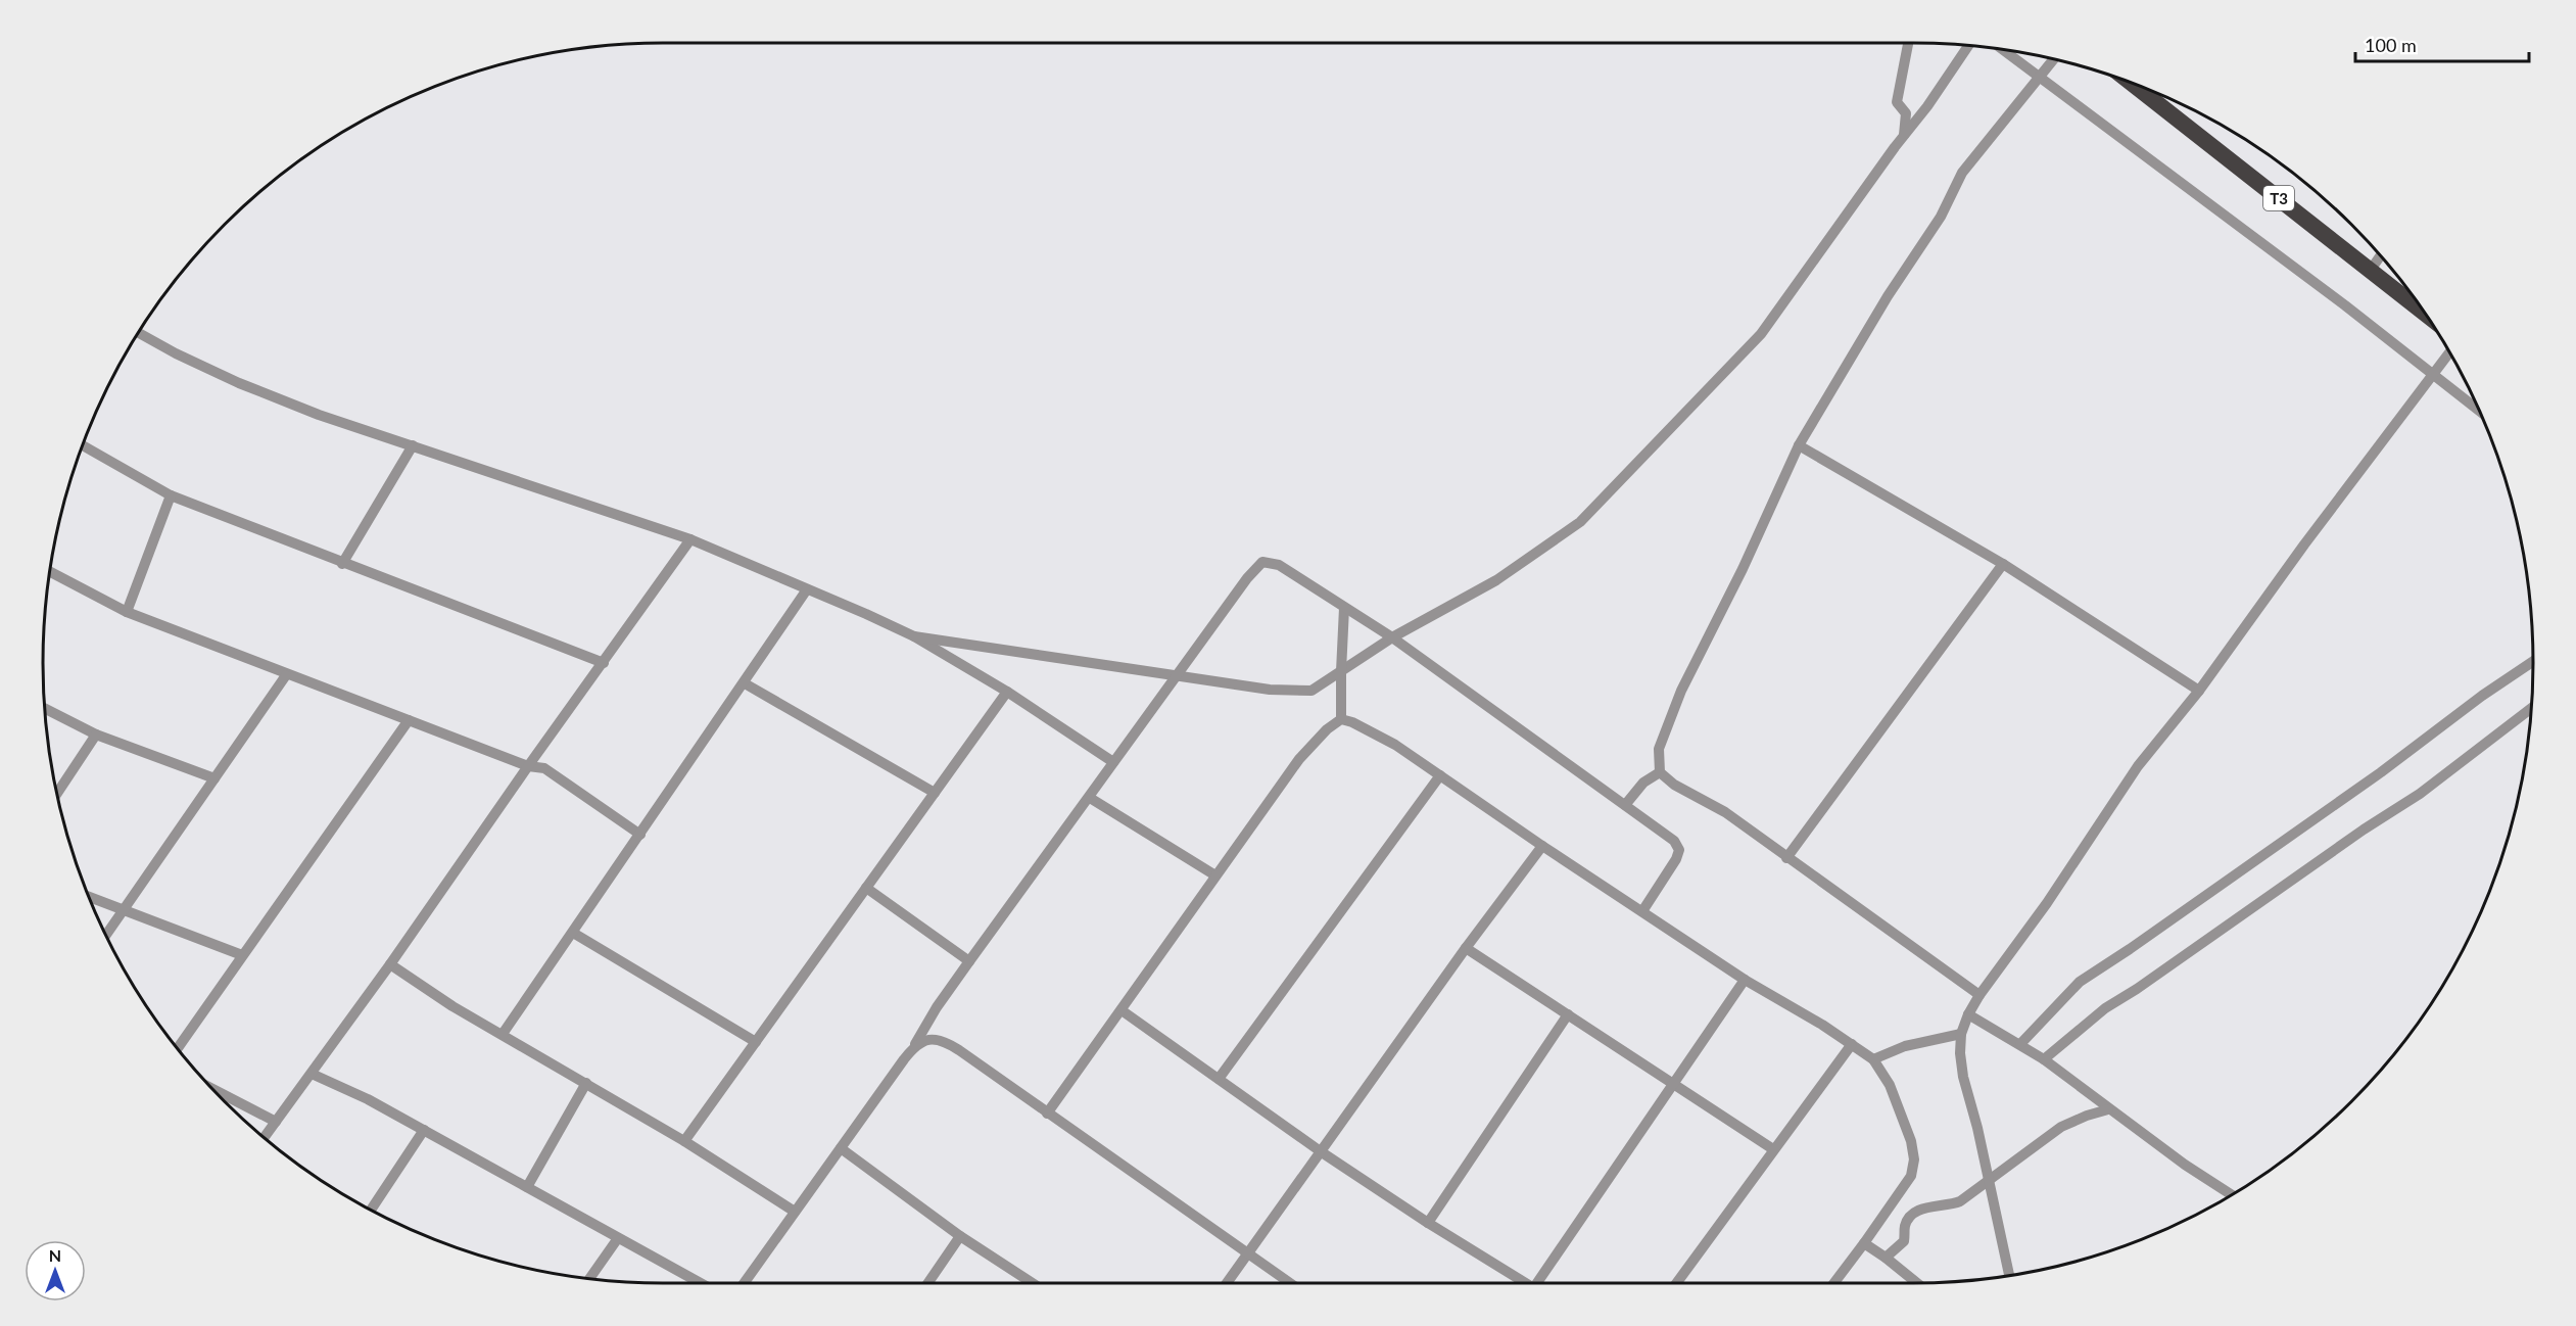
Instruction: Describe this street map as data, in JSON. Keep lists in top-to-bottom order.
{
  "streets": {
    "highway": ["T3"]
  },
  "scale_bar": "100 m",
  "north": "top"
}
